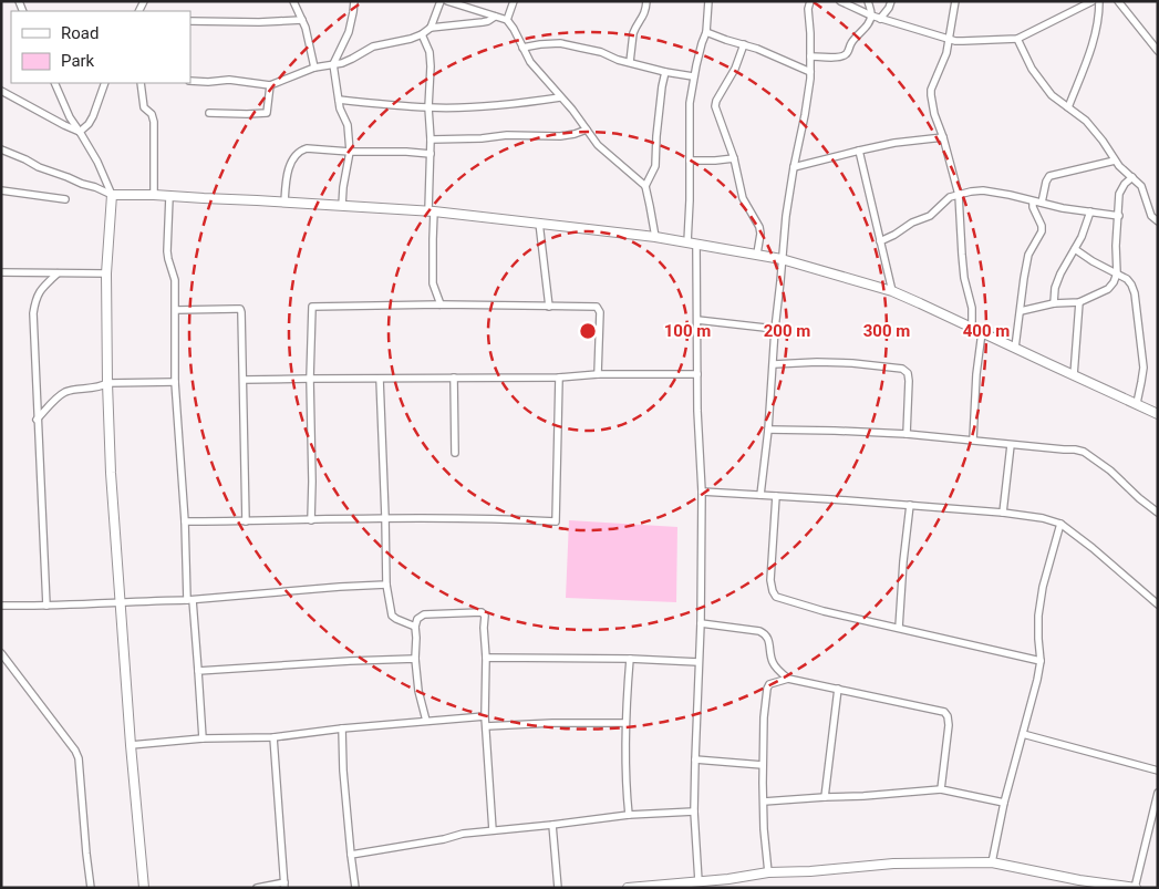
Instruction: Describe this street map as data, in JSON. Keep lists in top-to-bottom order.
{
  "legend": ["Road", "Park"],
  "rings": [
    "100 m",
    "200 m",
    "300 m",
    "400 m"
  ]
}
